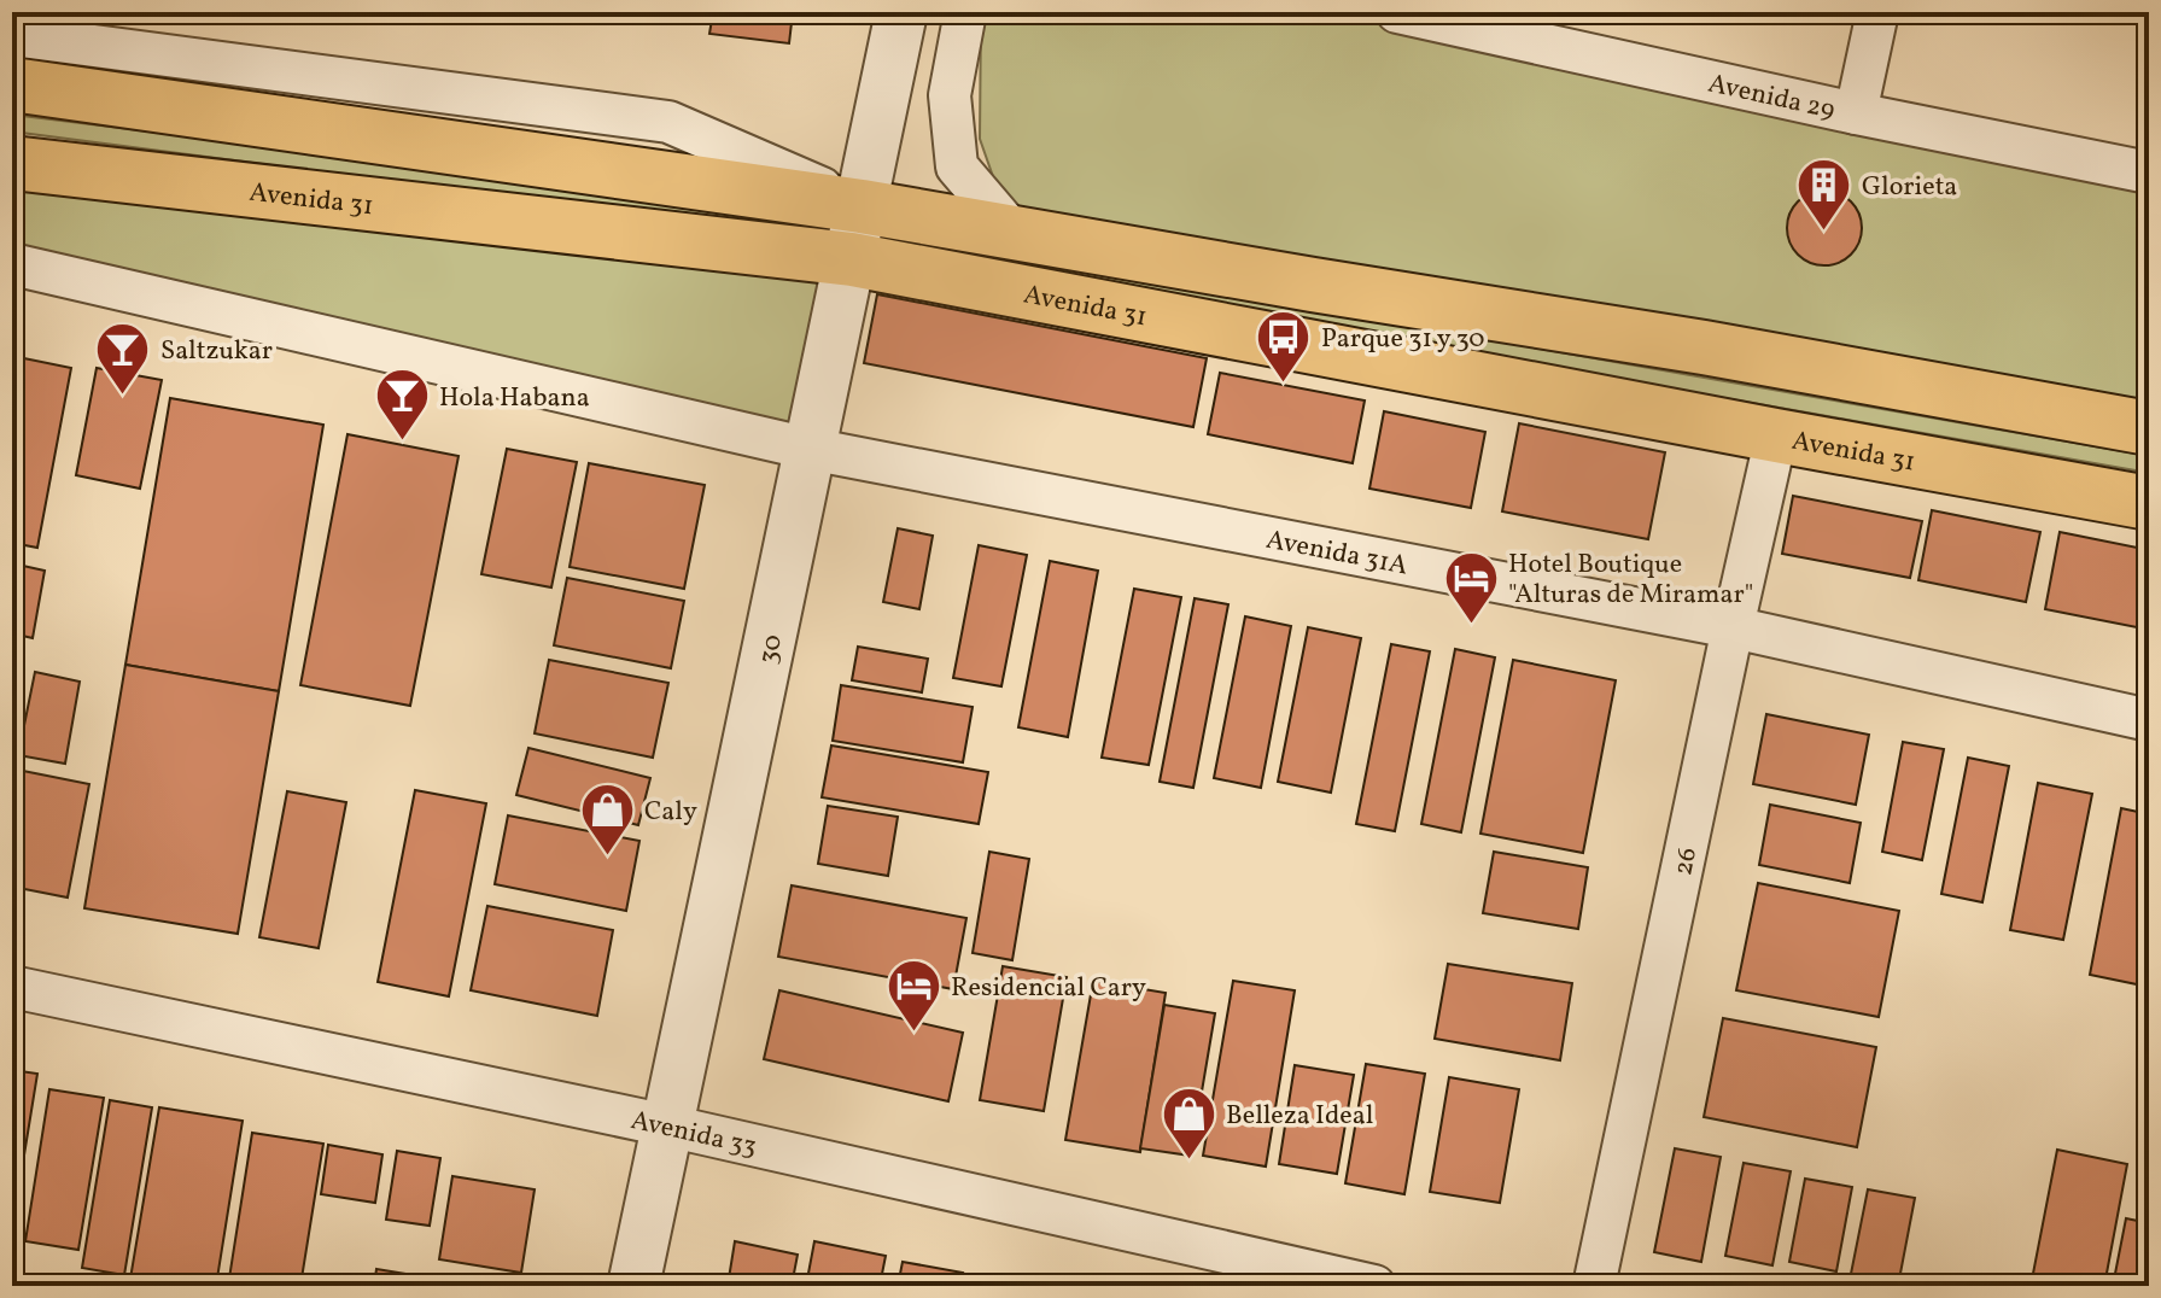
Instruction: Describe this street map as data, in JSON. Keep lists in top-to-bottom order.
{
  "streets": {
    "main road": ["Avenida 31"],
    "street": [
      "Avenida 29",
      "Avenida 31A",
      "30",
      "26",
      "Avenida 33"
    ]
  },
  "crossings": [
    ["Avenida 31", "30"],
    ["Avenida 31", "26"],
    ["Avenida 31A", "30"],
    ["Avenida 31A", "26"],
    ["30", "Avenida 33"]
  ],
  "places": {
    "building": ["Glorieta"],
    "bus stop": ["Parque 31 y 30"],
    "bar": ["Saltzukar", "Hola Habana"],
    "hotel": ["Hotel Boutique \"Alturas de Miramar\"", "Residencial Cary"],
    "shop": ["Caly", "Belleza Ideal"]
  }
}
